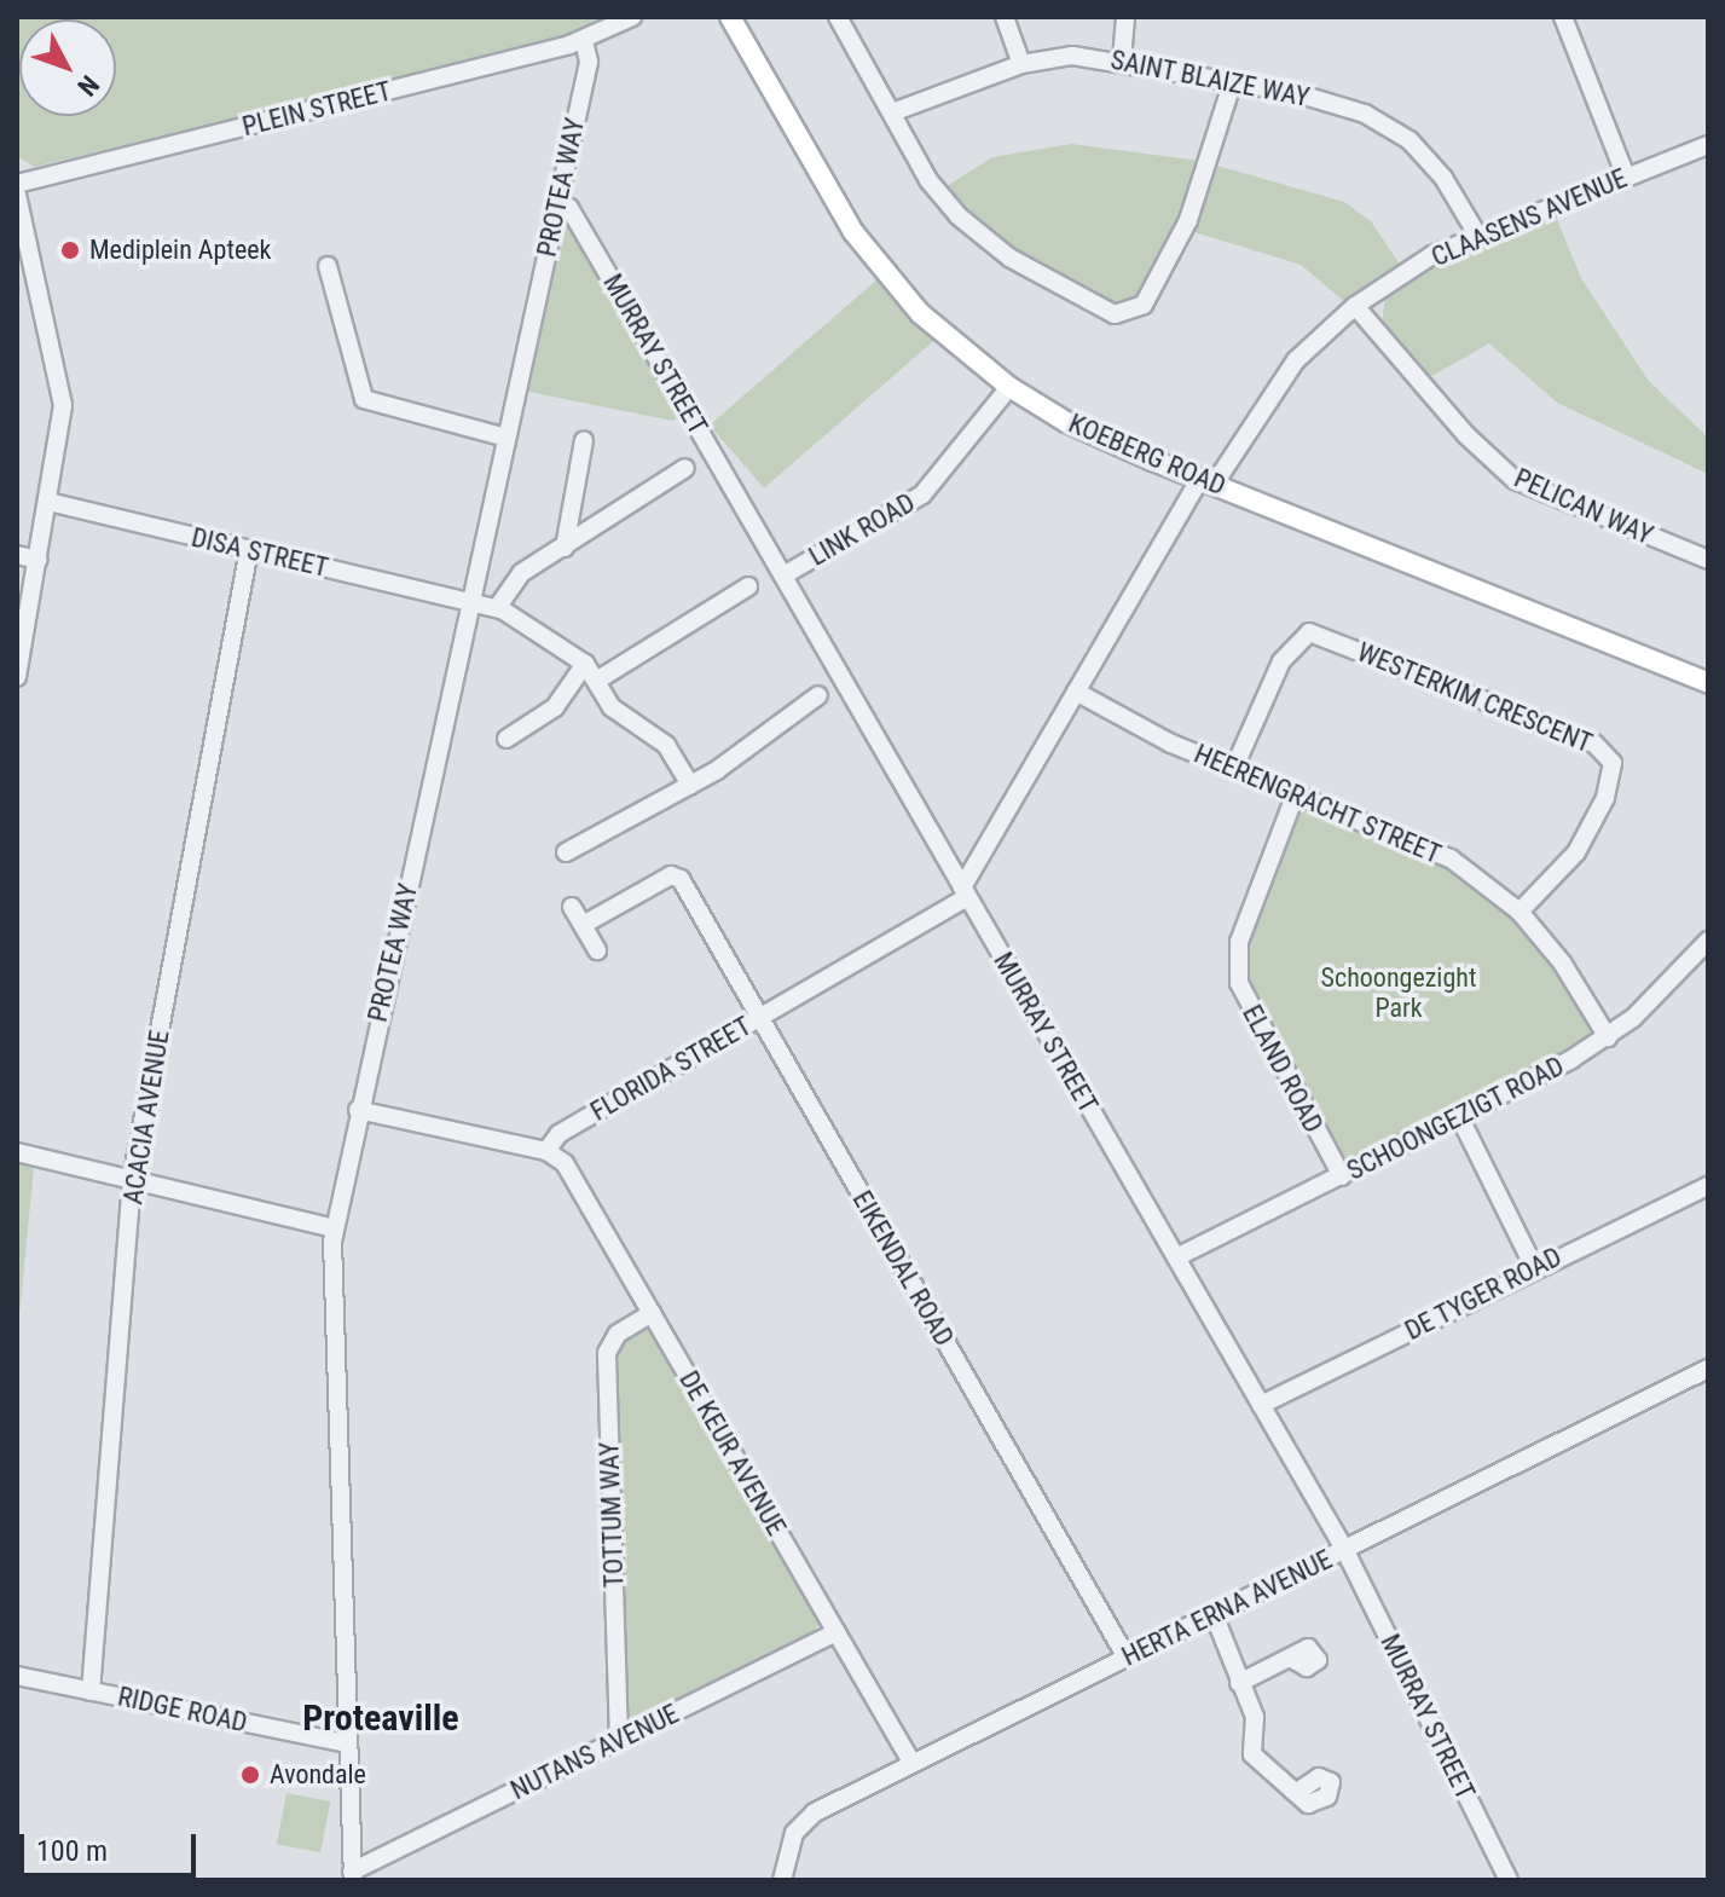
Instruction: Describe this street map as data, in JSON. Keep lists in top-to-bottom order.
{
  "streets": {
    "main road": ["KOEBERG ROAD"],
    "street": [
      "SAINT BLAIZE WAY",
      "PLEIN STREET",
      "PROTEA WAY",
      "CLAASENS AVENUE",
      "MURRAY STREET",
      "PELICAN WAY",
      "LINK ROAD",
      "DISA STREET",
      "WESTERKIM CRESCENT",
      "HEERENGRACHT STREET",
      "FLORIDA STREET",
      "ELAND ROAD",
      "ACACIA AVENUE",
      "SCHOONGEZIGT ROAD",
      "EIKENDAL ROAD",
      "DE TYGER ROAD",
      "DE KEUR AVENUE",
      "TOTTUM WAY",
      "HERTA ERNA AVENUE",
      "RIDGE ROAD",
      "NUTANS AVENUE"
    ]
  },
  "crossings": [
    ["SAINT BLAIZE WAY", "CLAASENS AVENUE"],
    ["PLEIN STREET", "PROTEA WAY"],
    ["PROTEA WAY", "MURRAY STREET"],
    ["PROTEA WAY", "DISA STREET"],
    ["PROTEA WAY", "RIDGE ROAD"],
    ["PROTEA WAY", "NUTANS AVENUE"],
    ["CLAASENS AVENUE", "MURRAY STREET"],
    ["CLAASENS AVENUE", "KOEBERG ROAD"],
    ["CLAASENS AVENUE", "PELICAN WAY"],
    ["CLAASENS AVENUE", "HEERENGRACHT STREET"],
    ["CLAASENS AVENUE", "FLORIDA STREET"],
    ["MURRAY STREET", "LINK ROAD"],
    ["MURRAY STREET", "FLORIDA STREET"],
    ["MURRAY STREET", "SCHOONGEZIGT ROAD"],
    ["MURRAY STREET", "DE TYGER ROAD"],
    ["MURRAY STREET", "HERTA ERNA AVENUE"],
    ["KOEBERG ROAD", "LINK ROAD"],
    ["DISA STREET", "ACACIA AVENUE"],
    ["WESTERKIM CRESCENT", "HEERENGRACHT STREET"],
    ["HEERENGRACHT STREET", "ELAND ROAD"],
    ["HEERENGRACHT STREET", "SCHOONGEZIGT ROAD"],
    ["FLORIDA STREET", "EIKENDAL ROAD"],
    ["FLORIDA STREET", "DE KEUR AVENUE"],
    ["ELAND ROAD", "SCHOONGEZIGT ROAD"],
    ["ACACIA AVENUE", "RIDGE ROAD"],
    ["EIKENDAL ROAD", "HERTA ERNA AVENUE"],
    ["DE KEUR AVENUE", "TOTTUM WAY"],
    ["DE KEUR AVENUE", "HERTA ERNA AVENUE"],
    ["DE KEUR AVENUE", "NUTANS AVENUE"],
    ["TOTTUM WAY", "NUTANS AVENUE"]
  ],
  "districts": ["Proteaville"],
  "parks": ["Schoongezight Park"],
  "places": ["Mediplein Apteek", "Avondale"],
  "scale_bar": "100 m",
  "north": "bottom right"
}
